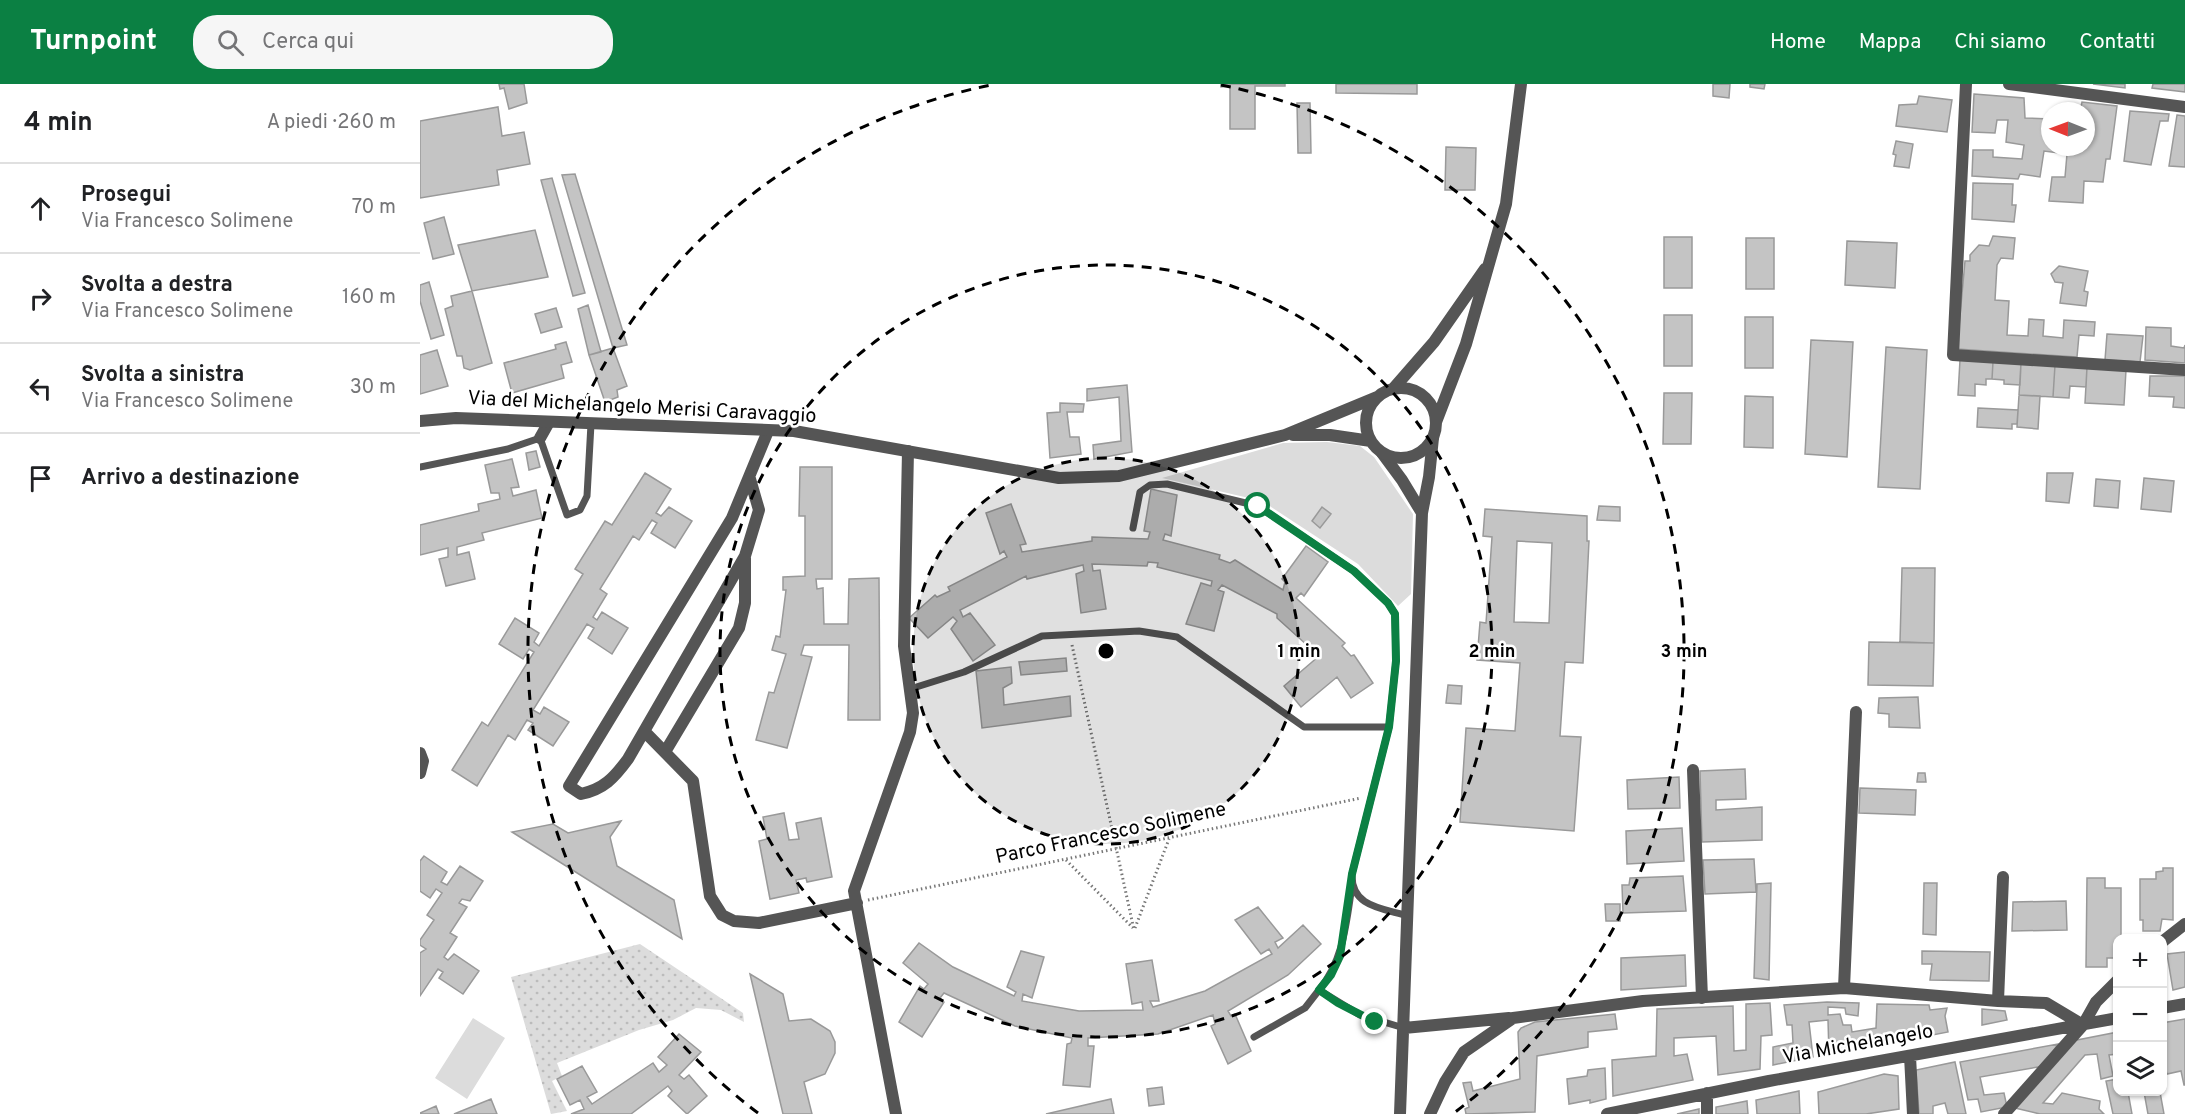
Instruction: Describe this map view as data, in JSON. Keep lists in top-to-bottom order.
{
  "streets": {
    "street": ["Via del Michelangelo Merisi Caravaggio", "Via Michelangelo"],
    "path": ["Parco Francesco Solimene"]
  },
  "north": "left",
  "page": {
    "header": "Turnpoint",
    "search": "Cerca qui",
    "nav": [
      "Home",
      "Mappa",
      "Chi siamo",
      "Contatti"
    ],
    "heading": ["4 min", "A piedi · 260 m"],
    "list": [
      ["Prosegui", "Via Francesco Solimene", "70 m"],
      ["Svolta a destra", "Via Francesco Solimene", "160 m"],
      ["Svolta a sinistra", "Via Francesco Solimene", "30 m"],
      "Arrivo a destinazione"
    ],
    "map_buttons": ["+", "−"]
  },
  "rings": ["1 min", "2 min", "3 min"]
}
